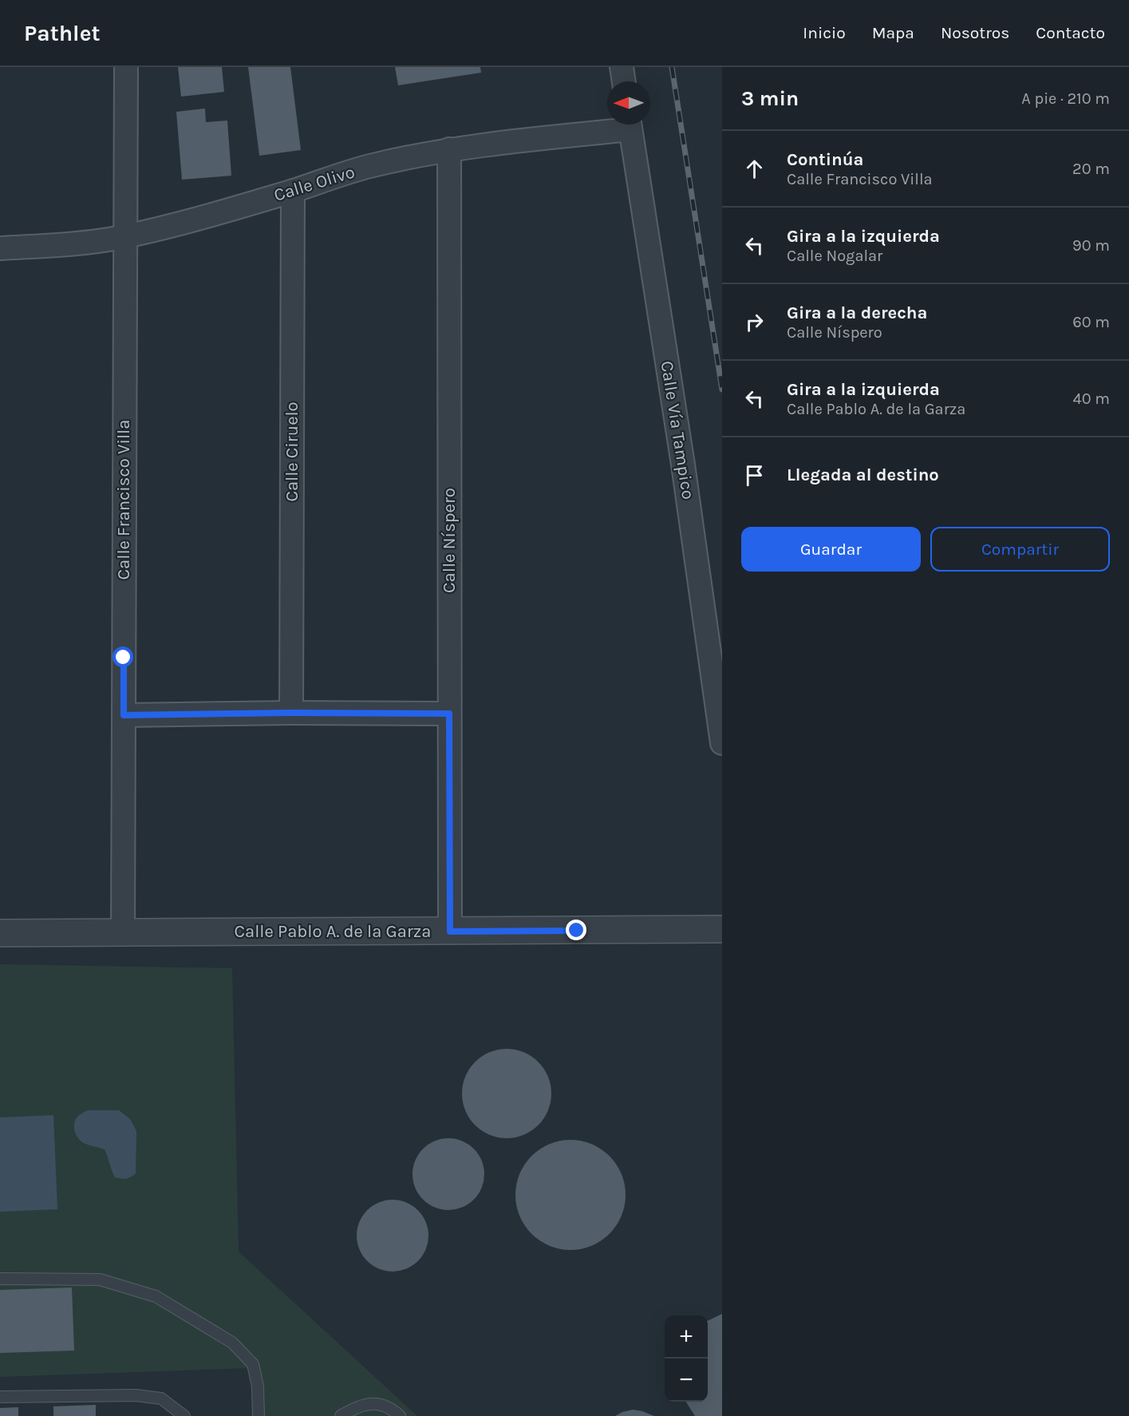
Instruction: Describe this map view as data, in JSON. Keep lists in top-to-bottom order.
{
  "streets": {
    "street": [
      "Calle Olivo",
      "Calle Vía Tampico",
      "Calle Ciruelo",
      "Calle Francisco Villa",
      "Calle Níspero",
      "Calle Pablo A. de la Garza"
    ]
  },
  "crossings": [
    ["Calle Olivo", "Calle Ciruelo"],
    ["Calle Olivo", "Calle Francisco Villa"],
    ["Calle Olivo", "Calle Níspero"],
    ["Calle Francisco Villa", "Calle Pablo A. de la Garza"],
    ["Calle Níspero", "Calle Pablo A. de la Garza"]
  ],
  "north": "left",
  "page": {
    "header": "Pathlet",
    "nav": [
      "Inicio",
      "Mapa",
      "Nosotros",
      "Contacto"
    ],
    "heading": ["3 min", "A pie · 210 m"],
    "list": [
      ["Continúa", "Calle Francisco Villa", "20 m"],
      ["Gira a la izquierda", "Calle Nogalar", "90 m"],
      ["Gira a la derecha", "Calle Níspero", "60 m"],
      ["Gira a la izquierda", "Calle Pablo A. de la Garza", "40 m"],
      "Llegada al destino"
    ],
    "buttons": ["Guardar", "Compartir"],
    "map_buttons": ["+", "−"]
  }
}
